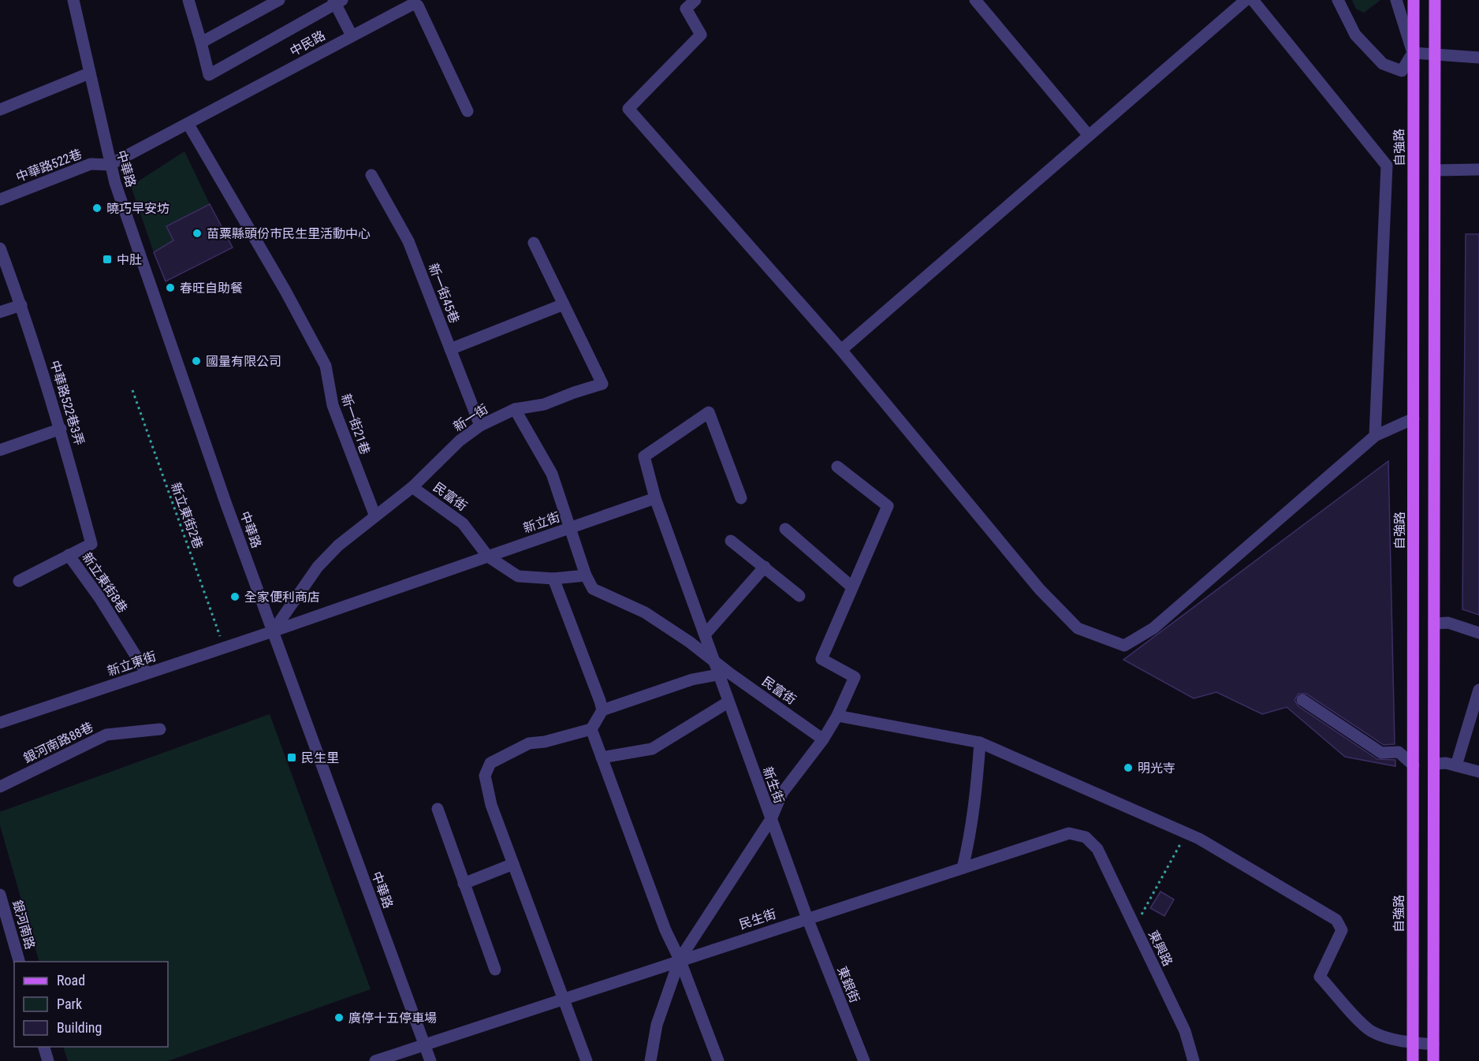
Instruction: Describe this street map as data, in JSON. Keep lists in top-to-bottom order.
{
  "streets": {
    "main road": ["自強路"],
    "street": [
      "中民路",
      "中華路522巷",
      "中華路",
      "新一街45巷",
      "中華路522巷3弄",
      "新一街",
      "新一街21巷",
      "民富街",
      "新立街",
      "新立東街8巷",
      "新立東街",
      "銀河南路88巷",
      "新生街",
      "民生街",
      "銀河南路",
      "東興路",
      "東銀街"
    ],
    "path": ["新立東街2巷"]
  },
  "crossings": [
    ["中民路", "中華路522巷"],
    ["中民路", "中華路"],
    ["中民路", "新一街21巷"],
    ["中華路522巷", "中華路"],
    ["中華路", "新一街"],
    ["中華路", "新立街"],
    ["中華路", "新立東街"],
    ["中華路", "民生街"],
    ["新一街45巷", "新一街"],
    ["中華路522巷3弄", "新立東街8巷"],
    ["新一街", "新一街21巷"],
    ["新一街", "民富街"],
    ["新一街", "新立街"],
    ["新一街", "新立東街"],
    ["民富街", "新立街"],
    ["民富街", "新生街"],
    ["新立東街2巷", "新立東街"],
    ["新立街", "新立東街"],
    ["新立東街8巷", "新立東街"],
    ["新生街", "民生街"],
    ["新生街", "東銀街"],
    ["民生街", "東興路"],
    ["民生街", "東銀街"]
  ],
  "places": {
    "other": [
      "曉巧早安坊",
      "苗粟縣頭份巿民生里活動中心",
      "春旺自助餐",
      "國量有限公司",
      "全家便利商店",
      "明光寺",
      "廣停十五停車場"
    ],
    "transit": ["中肚", "民生里"]
  },
  "legend": ["Road", "Park", "Building"]
}
